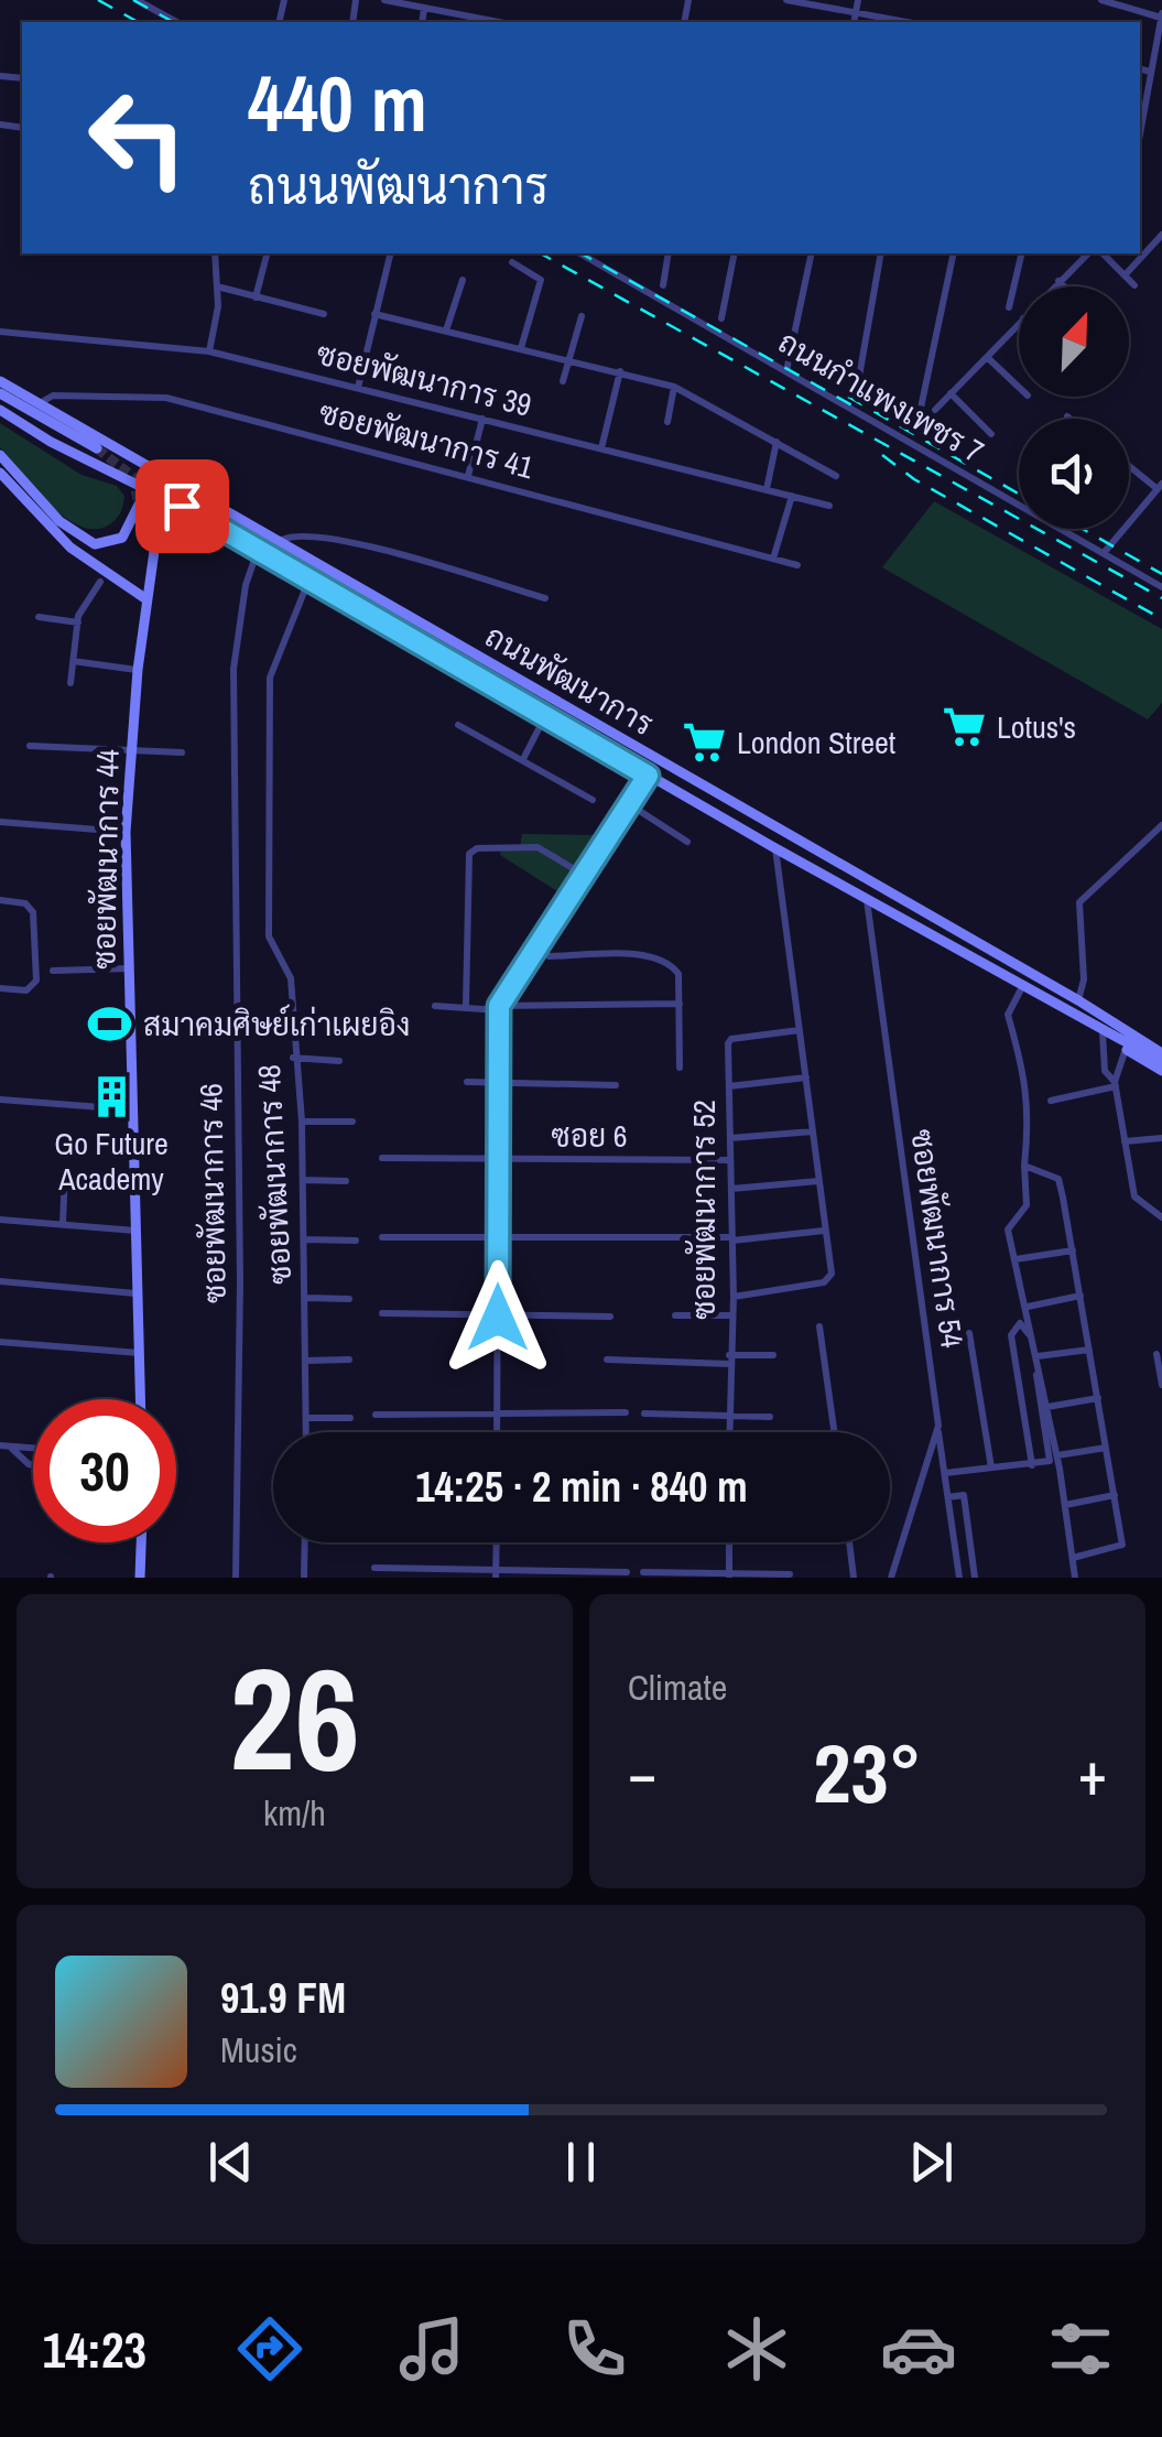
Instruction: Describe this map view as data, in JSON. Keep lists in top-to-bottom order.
{
  "streets": {
    "main road": ["ถนนพัฒนาการ", "ซอยพัฒนาการ 44"],
    "street": [
      "ซอยพัฒนาการ 39",
      "ถนนกำแพงเพชร 7",
      "ซอยพัฒนาการ 41",
      "ซอย 6",
      "ซอยพัฒนาการ 48",
      "ซอยพัฒนาการ 46",
      "ซอยพัฒนาการ 52",
      "ซอยพัฒนาการ 54"
    ]
  },
  "crossings": [
    ["ซอยพัฒนาการ 41", "ถนนพัฒนาการ"],
    ["ถนนพัฒนาการ", "ซอยพัฒนาการ 44"],
    ["ถนนพัฒนาการ", "ซอยพัฒนาการ 48"],
    ["ถนนพัฒนาการ", "ซอยพัฒนาการ 46"],
    ["ถนนพัฒนาการ", "ซอยพัฒนาการ 54"],
    ["ซอย 6", "ซอยพัฒนาการ 52"]
  ],
  "places": {
    "supermarket": ["Lotus's", "London Street"],
    "sports": ["สมาคมศิษย์เก่าเผยอิง"],
    "building": ["Go Future Academy"]
  },
  "north": "top right",
  "page": {
    "turn": ["440 m", "ถนนพัฒนาการ"],
    "limit": "30",
    "trip": "14:25 · 2 min · 840 m",
    "tile": [
      ["26", "km/h"],
      "Climate"
    ],
    "heat": ["−", "23°", "+"],
    "song": ["91.9 FM", "Music"],
    "tabs": "14:23"
  }
}
